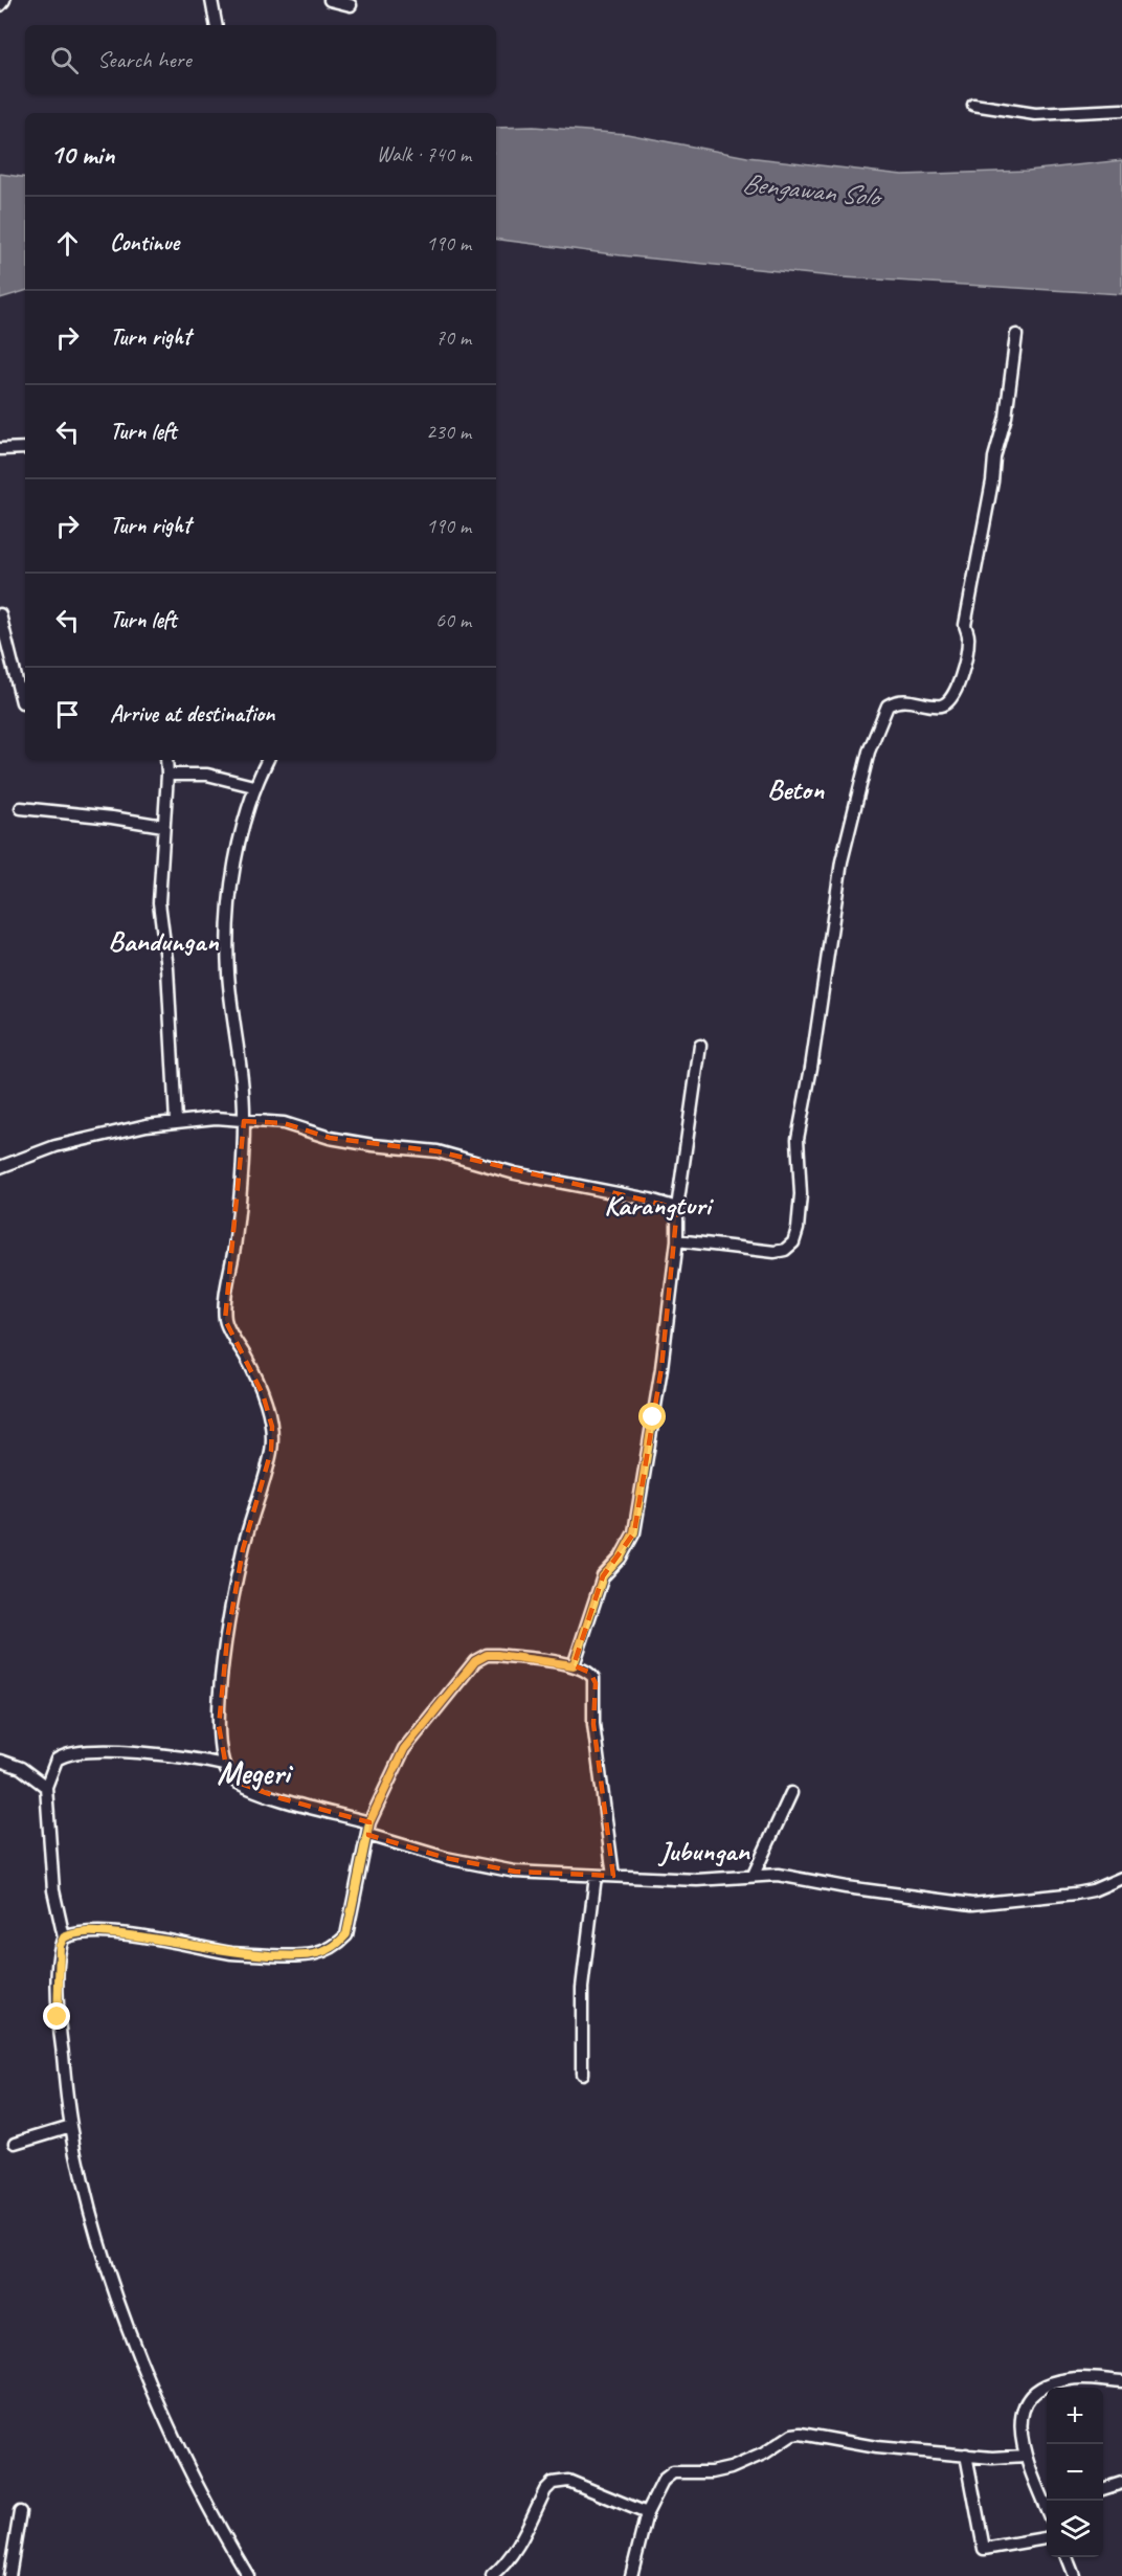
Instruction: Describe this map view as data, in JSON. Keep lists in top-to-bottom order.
{
  "districts": [
    "Beton",
    "Bandungan",
    "Karangturi",
    "Megeri",
    "Jubungan"
  ],
  "water": ["Bengawan Solo"],
  "page": {
    "search": "Search here",
    "heading": ["10 min", "Walk · 740 m"],
    "list": [
      ["Continue", "190 m"],
      ["Turn right", "70 m"],
      ["Turn left", "230 m"],
      ["Turn right", "190 m"],
      ["Turn left", "60 m"],
      "Arrive at destination"
    ],
    "map_buttons": ["+", "−"]
  }
}
